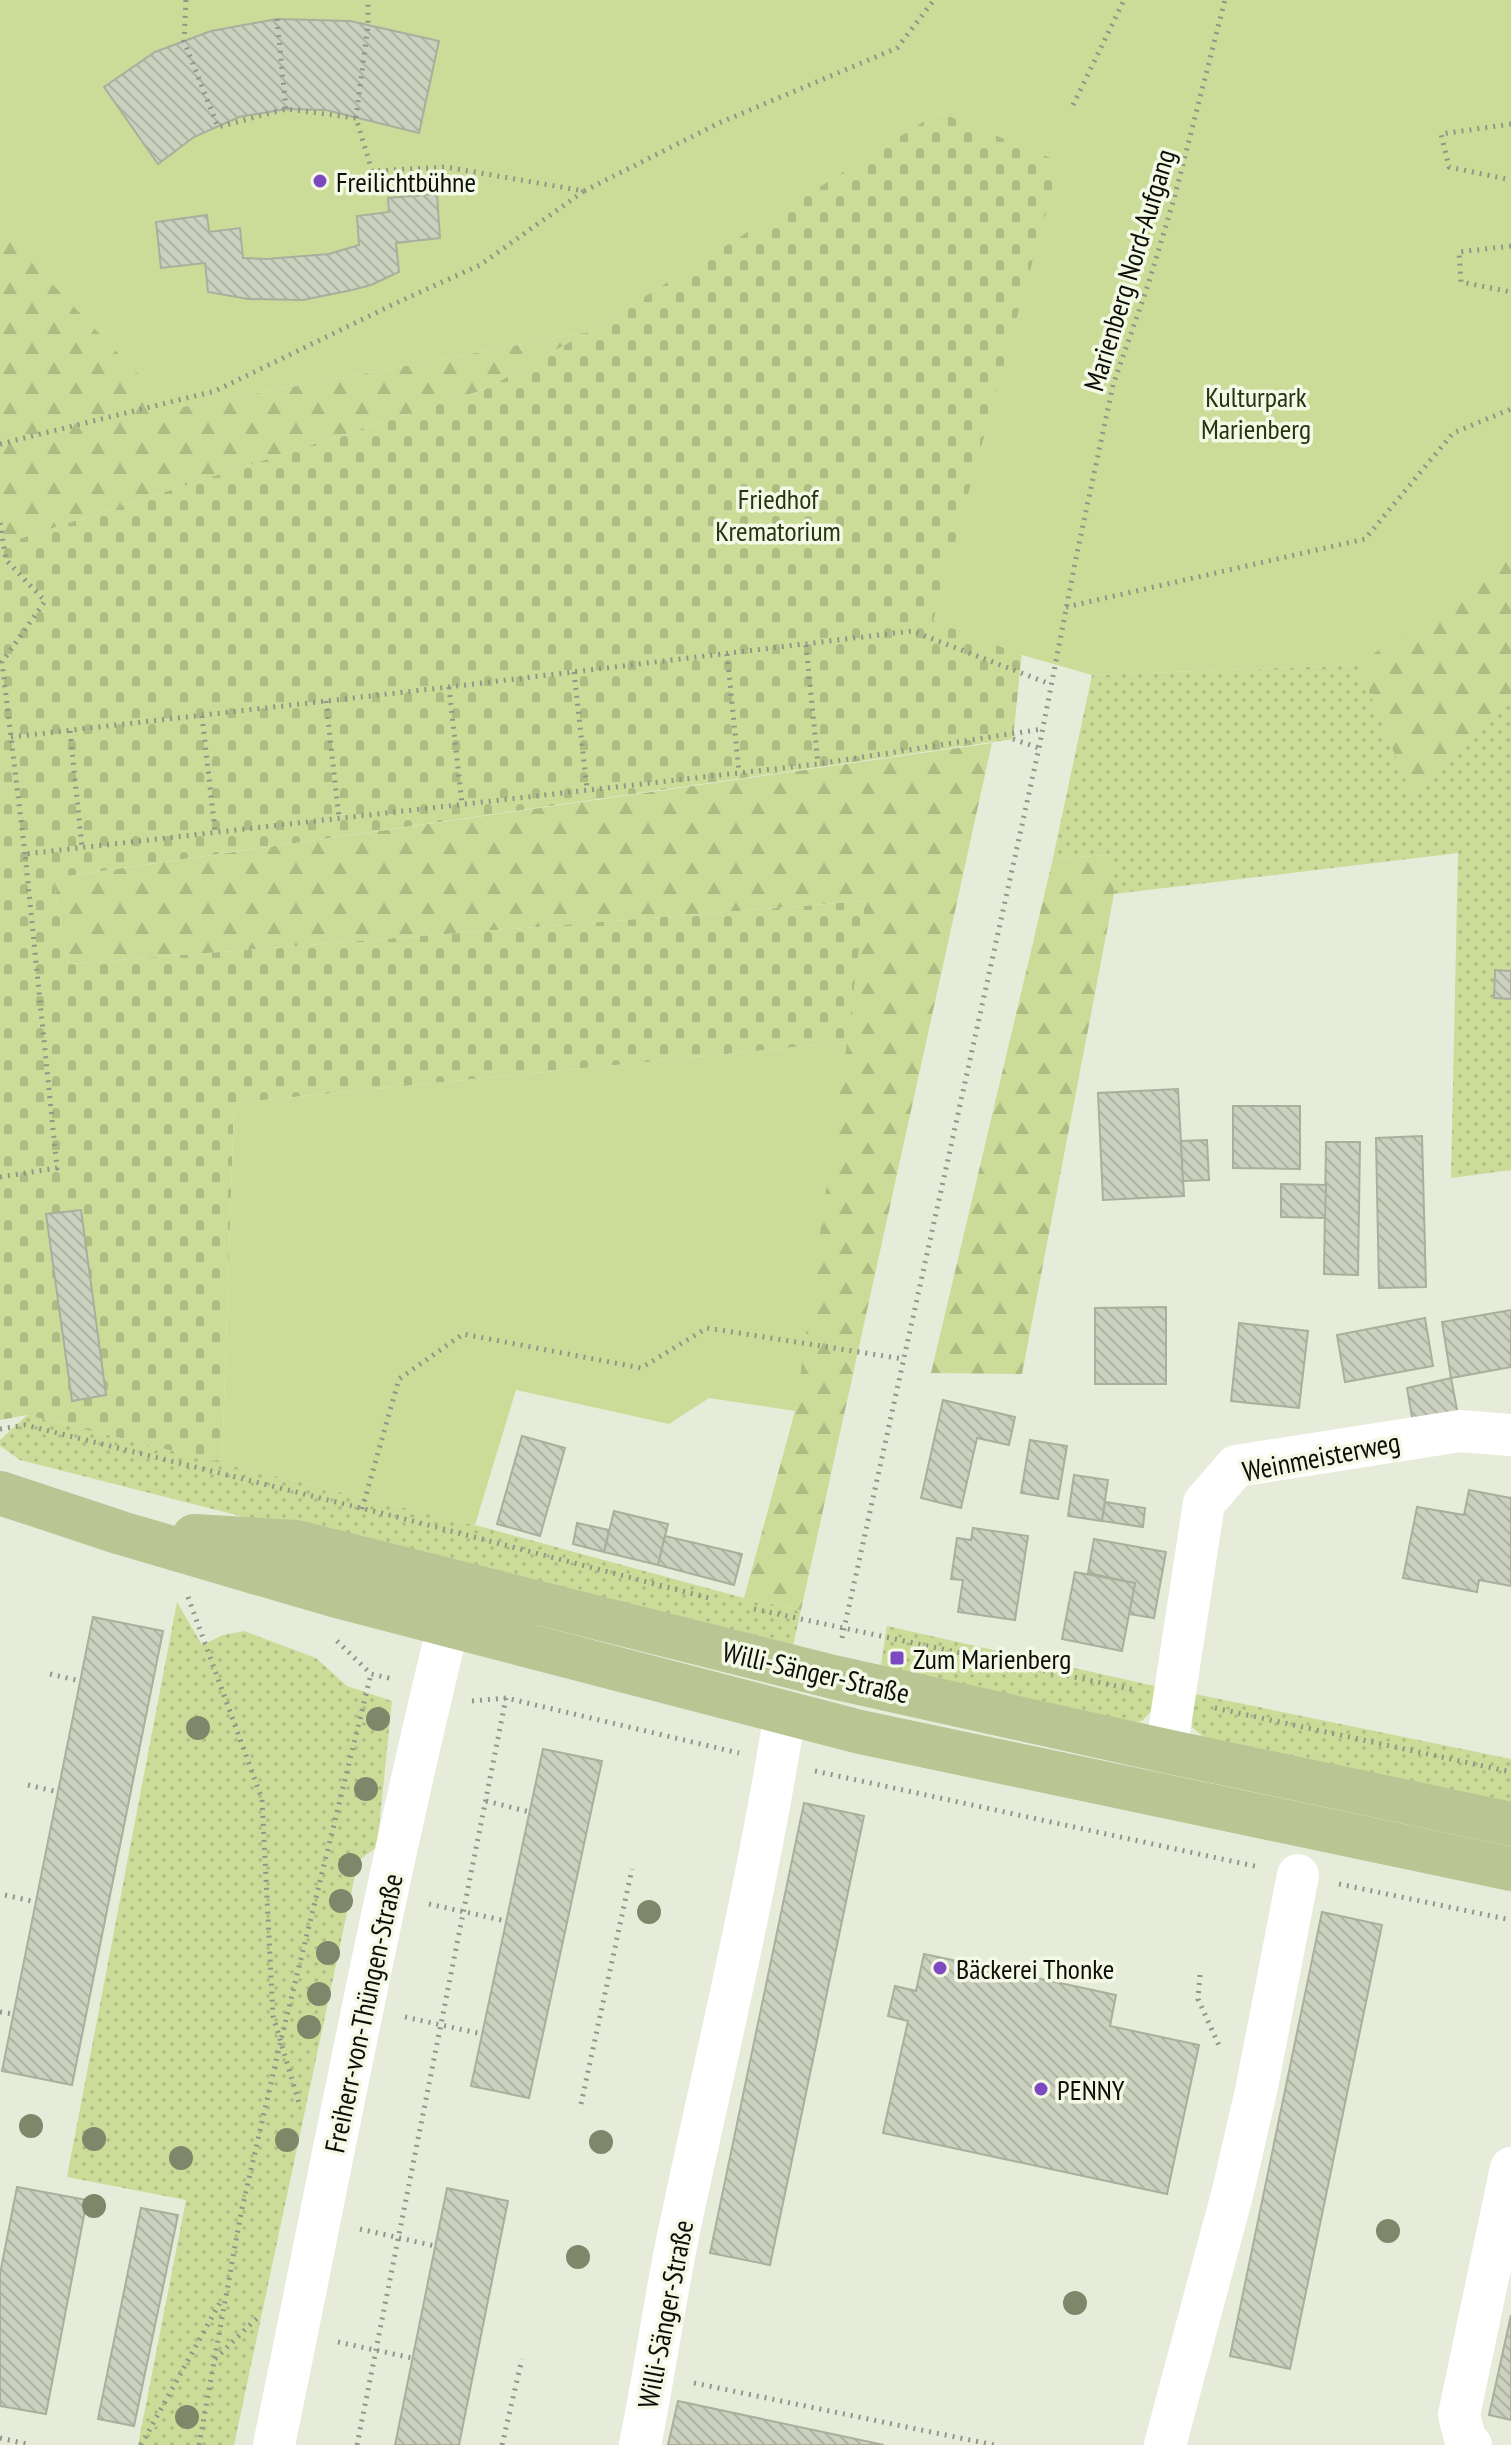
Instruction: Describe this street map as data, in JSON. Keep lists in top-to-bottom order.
{
  "streets": {
    "main road": ["Willi-Sänger-Straße"],
    "street": ["Weinmeisterweg", "Freiherr-von-Thüngen-Straße"],
    "path": ["Marienberg Nord-Aufgang"]
  },
  "crossings": [
    ["Marienberg Nord-Aufgang", "Willi-Sänger-Straße"],
    ["Weinmeisterweg", "Willi-Sänger-Straße"],
    ["Willi-Sänger-Straße", "Freiherr-von-Thüngen-Straße"]
  ],
  "parks": ["Kulturpark Marienberg", "Friedhof Krematorium"],
  "places": {
    "other": ["Freilichtbühne", "Bäckerei Thonke", "PENNY"],
    "transit": ["Zum Marienberg"]
  }
}
